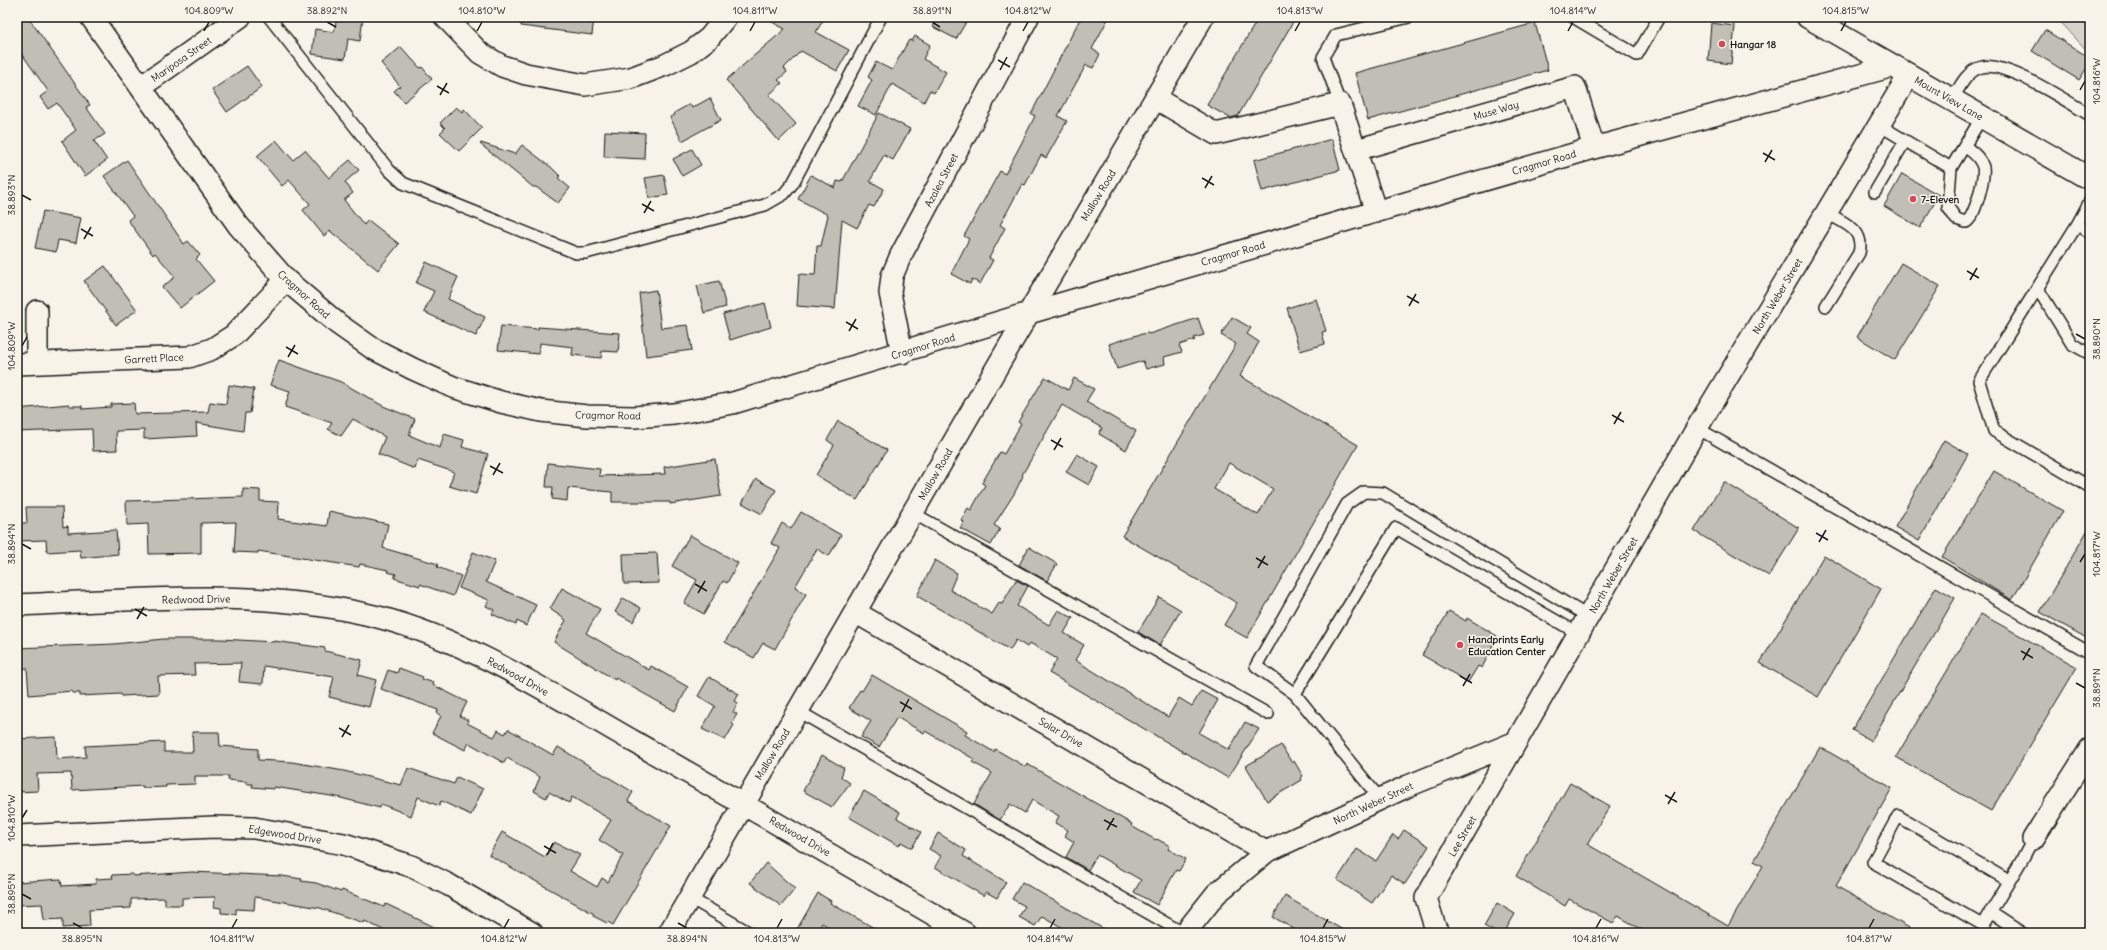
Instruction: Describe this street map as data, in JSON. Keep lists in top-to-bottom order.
{
  "streets": {
    "street": [
      "Mariposa Street",
      "Mount View Lane",
      "Muse Way",
      "Cragmor Road",
      "Azalea Street",
      "Mallow Road",
      "North Weber Street",
      "Garrett Place",
      "Redwood Drive",
      "Solar Drive",
      "Edgewood Drive",
      "Lee Street"
    ]
  },
  "crossings": [
    ["Mariposa Street", "Cragmor Road"],
    ["Mount View Lane", "Cragmor Road"],
    ["Mount View Lane", "North Weber Street"],
    ["Muse Way", "Cragmor Road"],
    ["Cragmor Road", "Azalea Street"],
    ["Cragmor Road", "Mallow Road"],
    ["Cragmor Road", "North Weber Street"],
    ["Cragmor Road", "Garrett Place"],
    ["Mallow Road", "Redwood Drive"],
    ["Mallow Road", "Solar Drive"],
    ["North Weber Street", "Solar Drive"],
    ["North Weber Street", "Lee Street"]
  ],
  "places": ["Hangar 18", "7-Eleven", "Handprints Early Education Center"],
  "coordinates": [
    "104.809°W",
    "38.892°N",
    "104.810°W",
    "104.811°W",
    "38.891°N",
    "104.812°W",
    "104.813°W",
    "104.814°W",
    "104.815°W",
    "104.816°W",
    "38.893°N",
    "38.890°N",
    "38.894°N",
    "104.817°W",
    "38.895°N"
  ]
}
